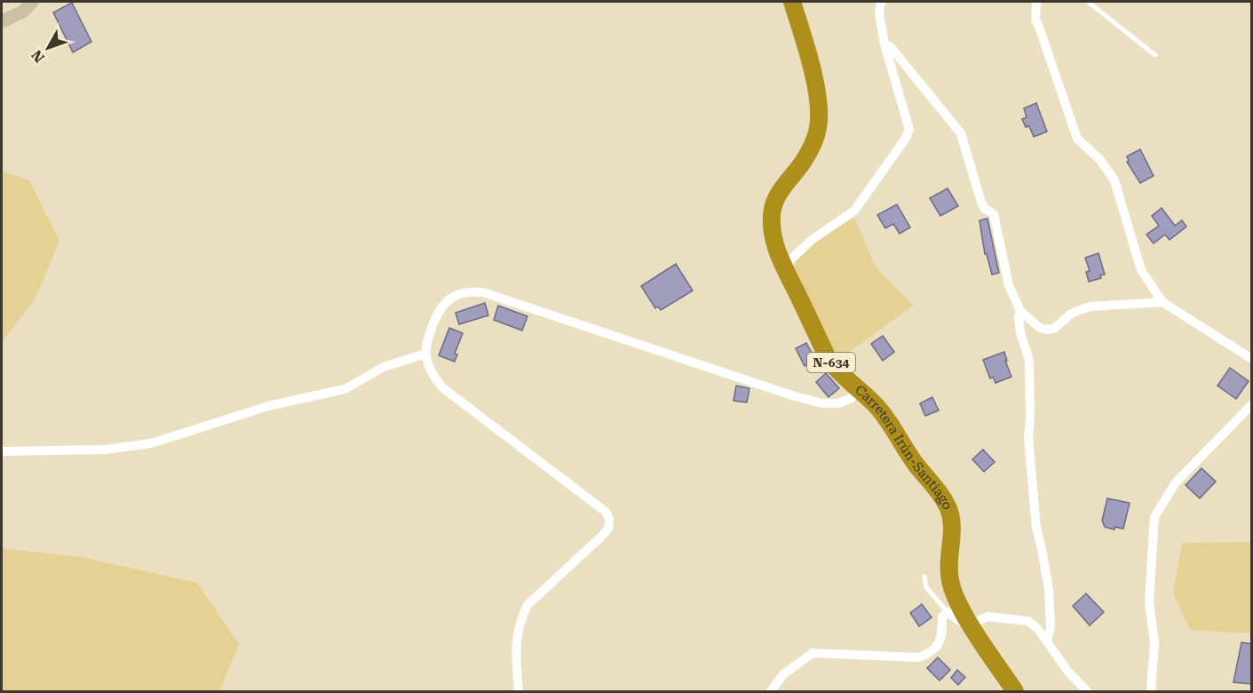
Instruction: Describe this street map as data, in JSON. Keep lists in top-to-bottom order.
{
  "streets": {
    "highway": ["N-634", "Carretera Irún-Santiago"]
  },
  "north": "bottom left"
}
